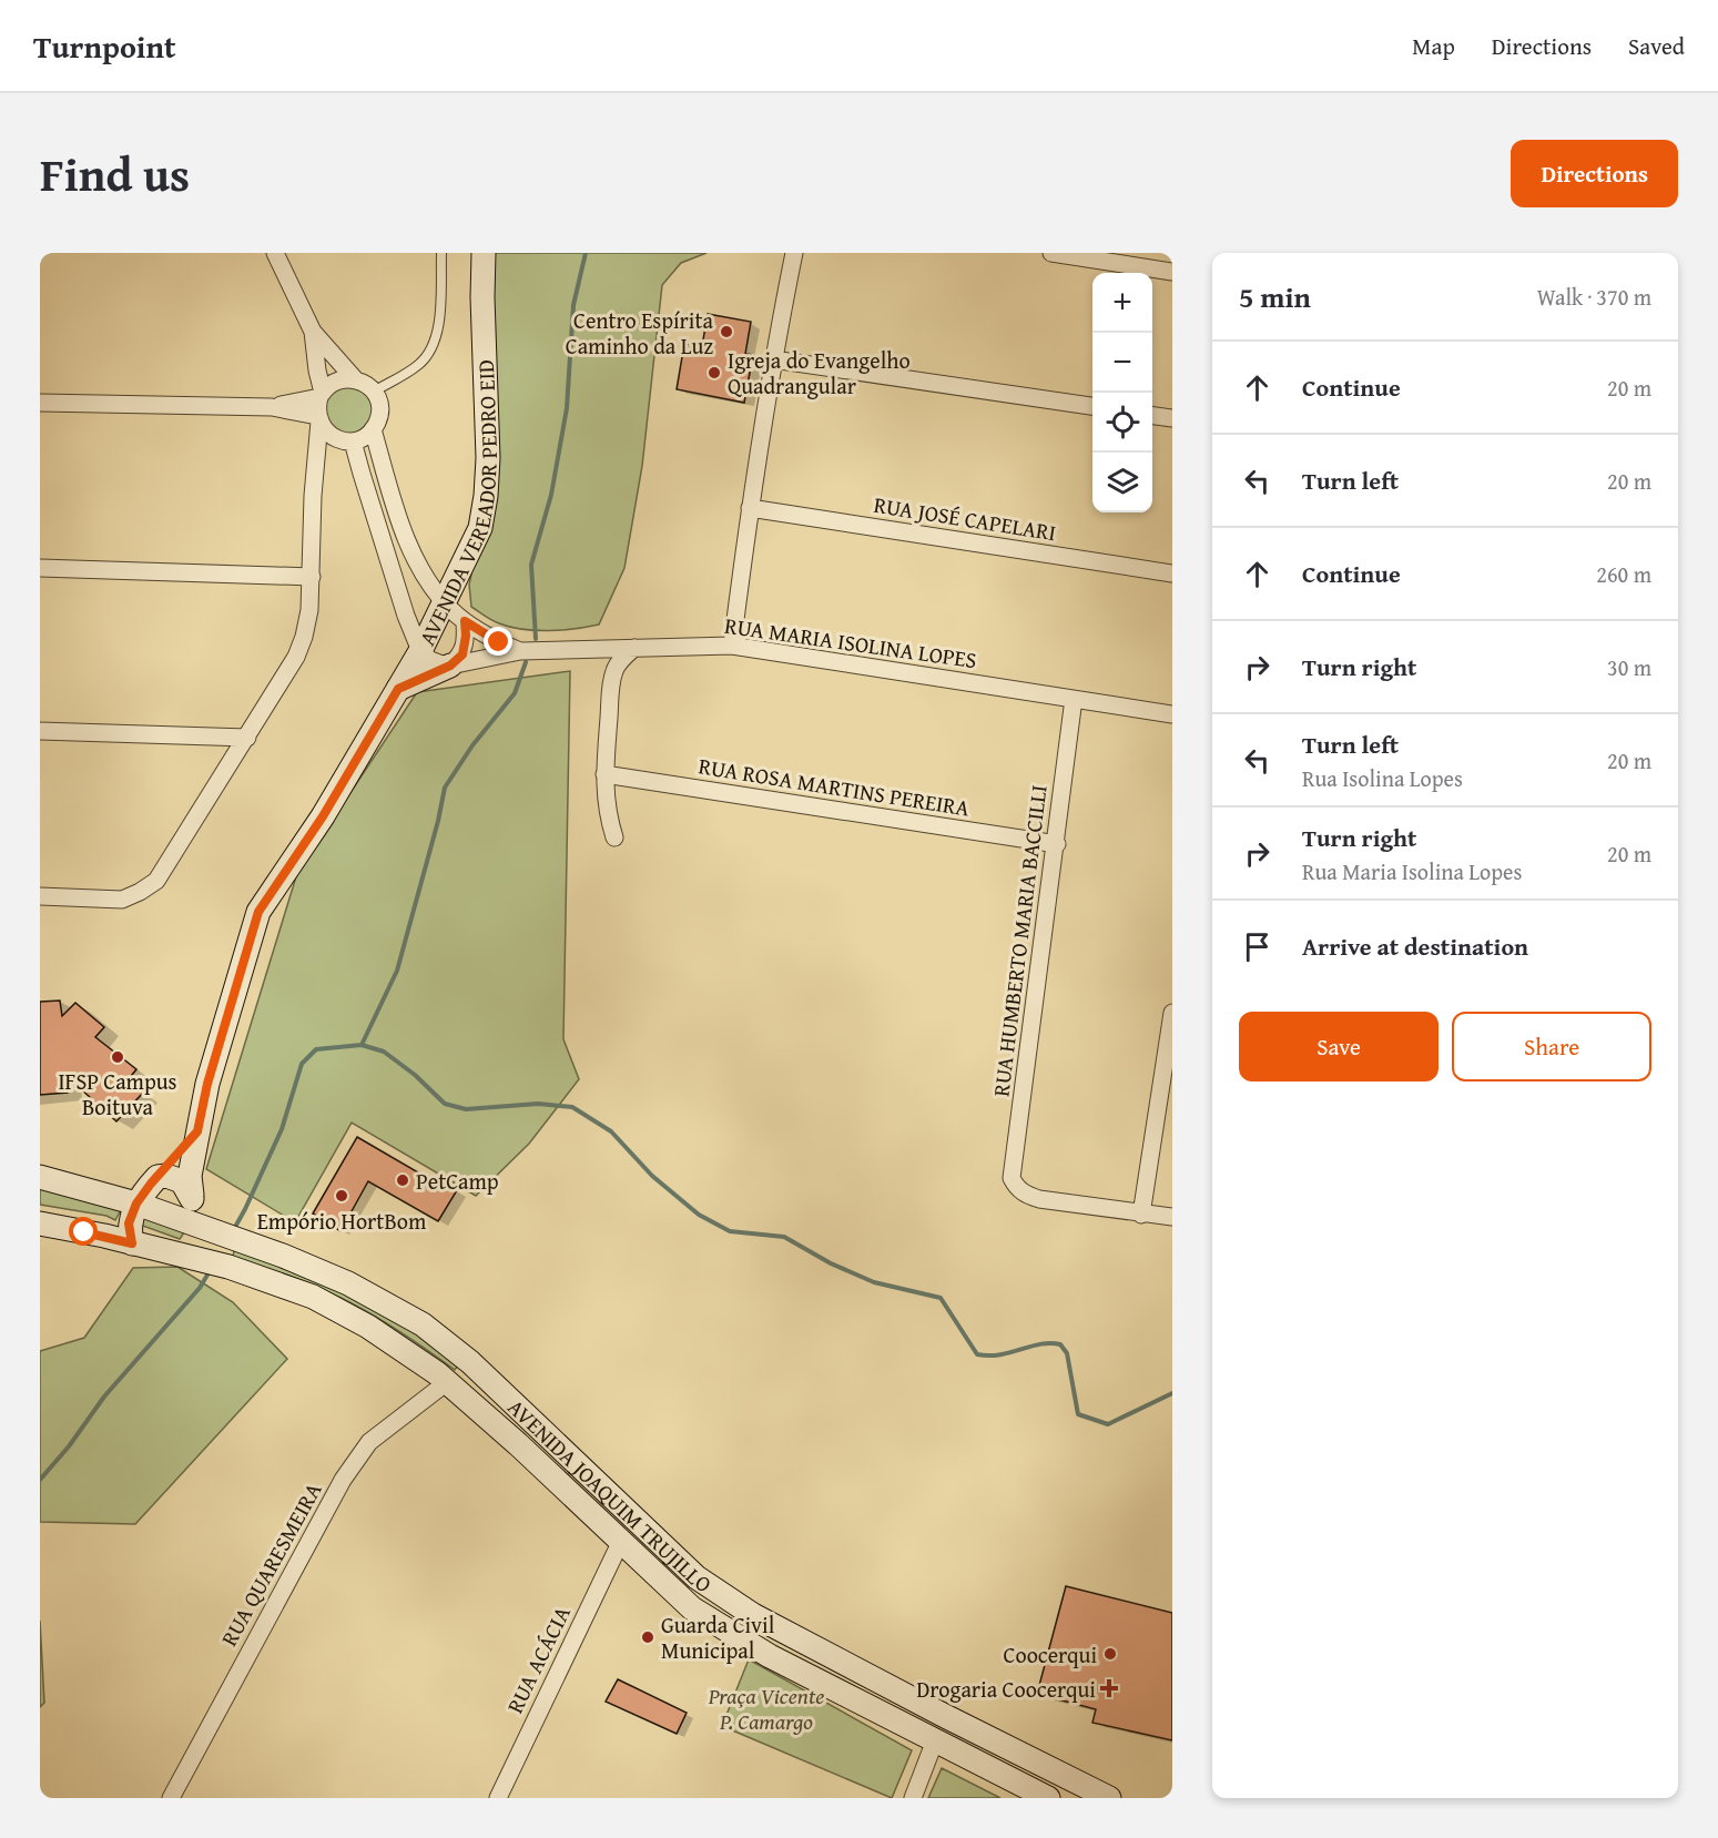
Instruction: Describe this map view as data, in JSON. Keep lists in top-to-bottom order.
{
  "streets": {
    "main road": ["AVENIDA VEREADOR PEDRO EID", "AVENIDA JOAQUIM TRUJILLO"],
    "street": [
      "RUA JOSÉ CAPELARI",
      "RUA MARIA ISOLINA LOPES",
      "RUA ROSA MARTINS PEREIRA",
      "RUA HUMBERTO MARIA BACCILLI",
      "RUA QUARESMEIRA",
      "RUA ACÁCIA"
    ]
  },
  "crossings": [
    ["AVENIDA VEREADOR PEDRO EID", "RUA MARIA ISOLINA LOPES"],
    ["AVENIDA VEREADOR PEDRO EID", "AVENIDA JOAQUIM TRUJILLO"],
    ["RUA MARIA ISOLINA LOPES", "RUA HUMBERTO MARIA BACCILLI"],
    ["RUA ROSA MARTINS PEREIRA", "RUA HUMBERTO MARIA BACCILLI"],
    ["AVENIDA JOAQUIM TRUJILLO", "RUA QUARESMEIRA"],
    ["AVENIDA JOAQUIM TRUJILLO", "RUA ACÁCIA"]
  ],
  "parks": ["Praça Vicente P. Camargo"],
  "places": {
    "other": [
      "Centro Espírita Caminho da Luz",
      "Igreja do Evangelho Quadrangular",
      "IFSP Campus Boituva",
      "PetCamp",
      "Empório HortBom",
      "Guarda Civil Municipal",
      "Coocerqui"
    ],
    "health": ["Drogaria Coocerqui"]
  },
  "page": {
    "header": "Turnpoint",
    "nav": ["Map", "Directions", "Saved"],
    "title": "Find us",
    "buttons": [
      "Directions",
      ["Save", "Share"]
    ],
    "heading": ["5 min", "Walk · 370 m"],
    "map_buttons": ["+", "−"],
    "list": [
      ["Continue", "20 m"],
      ["Turn left", "20 m"],
      ["Continue", "260 m"],
      ["Turn right", "30 m"],
      ["Turn left", "Rua Isolina Lopes", "20 m"],
      ["Turn right", "Rua Maria Isolina Lopes", "20 m"],
      "Arrive at destination"
    ]
  }
}
